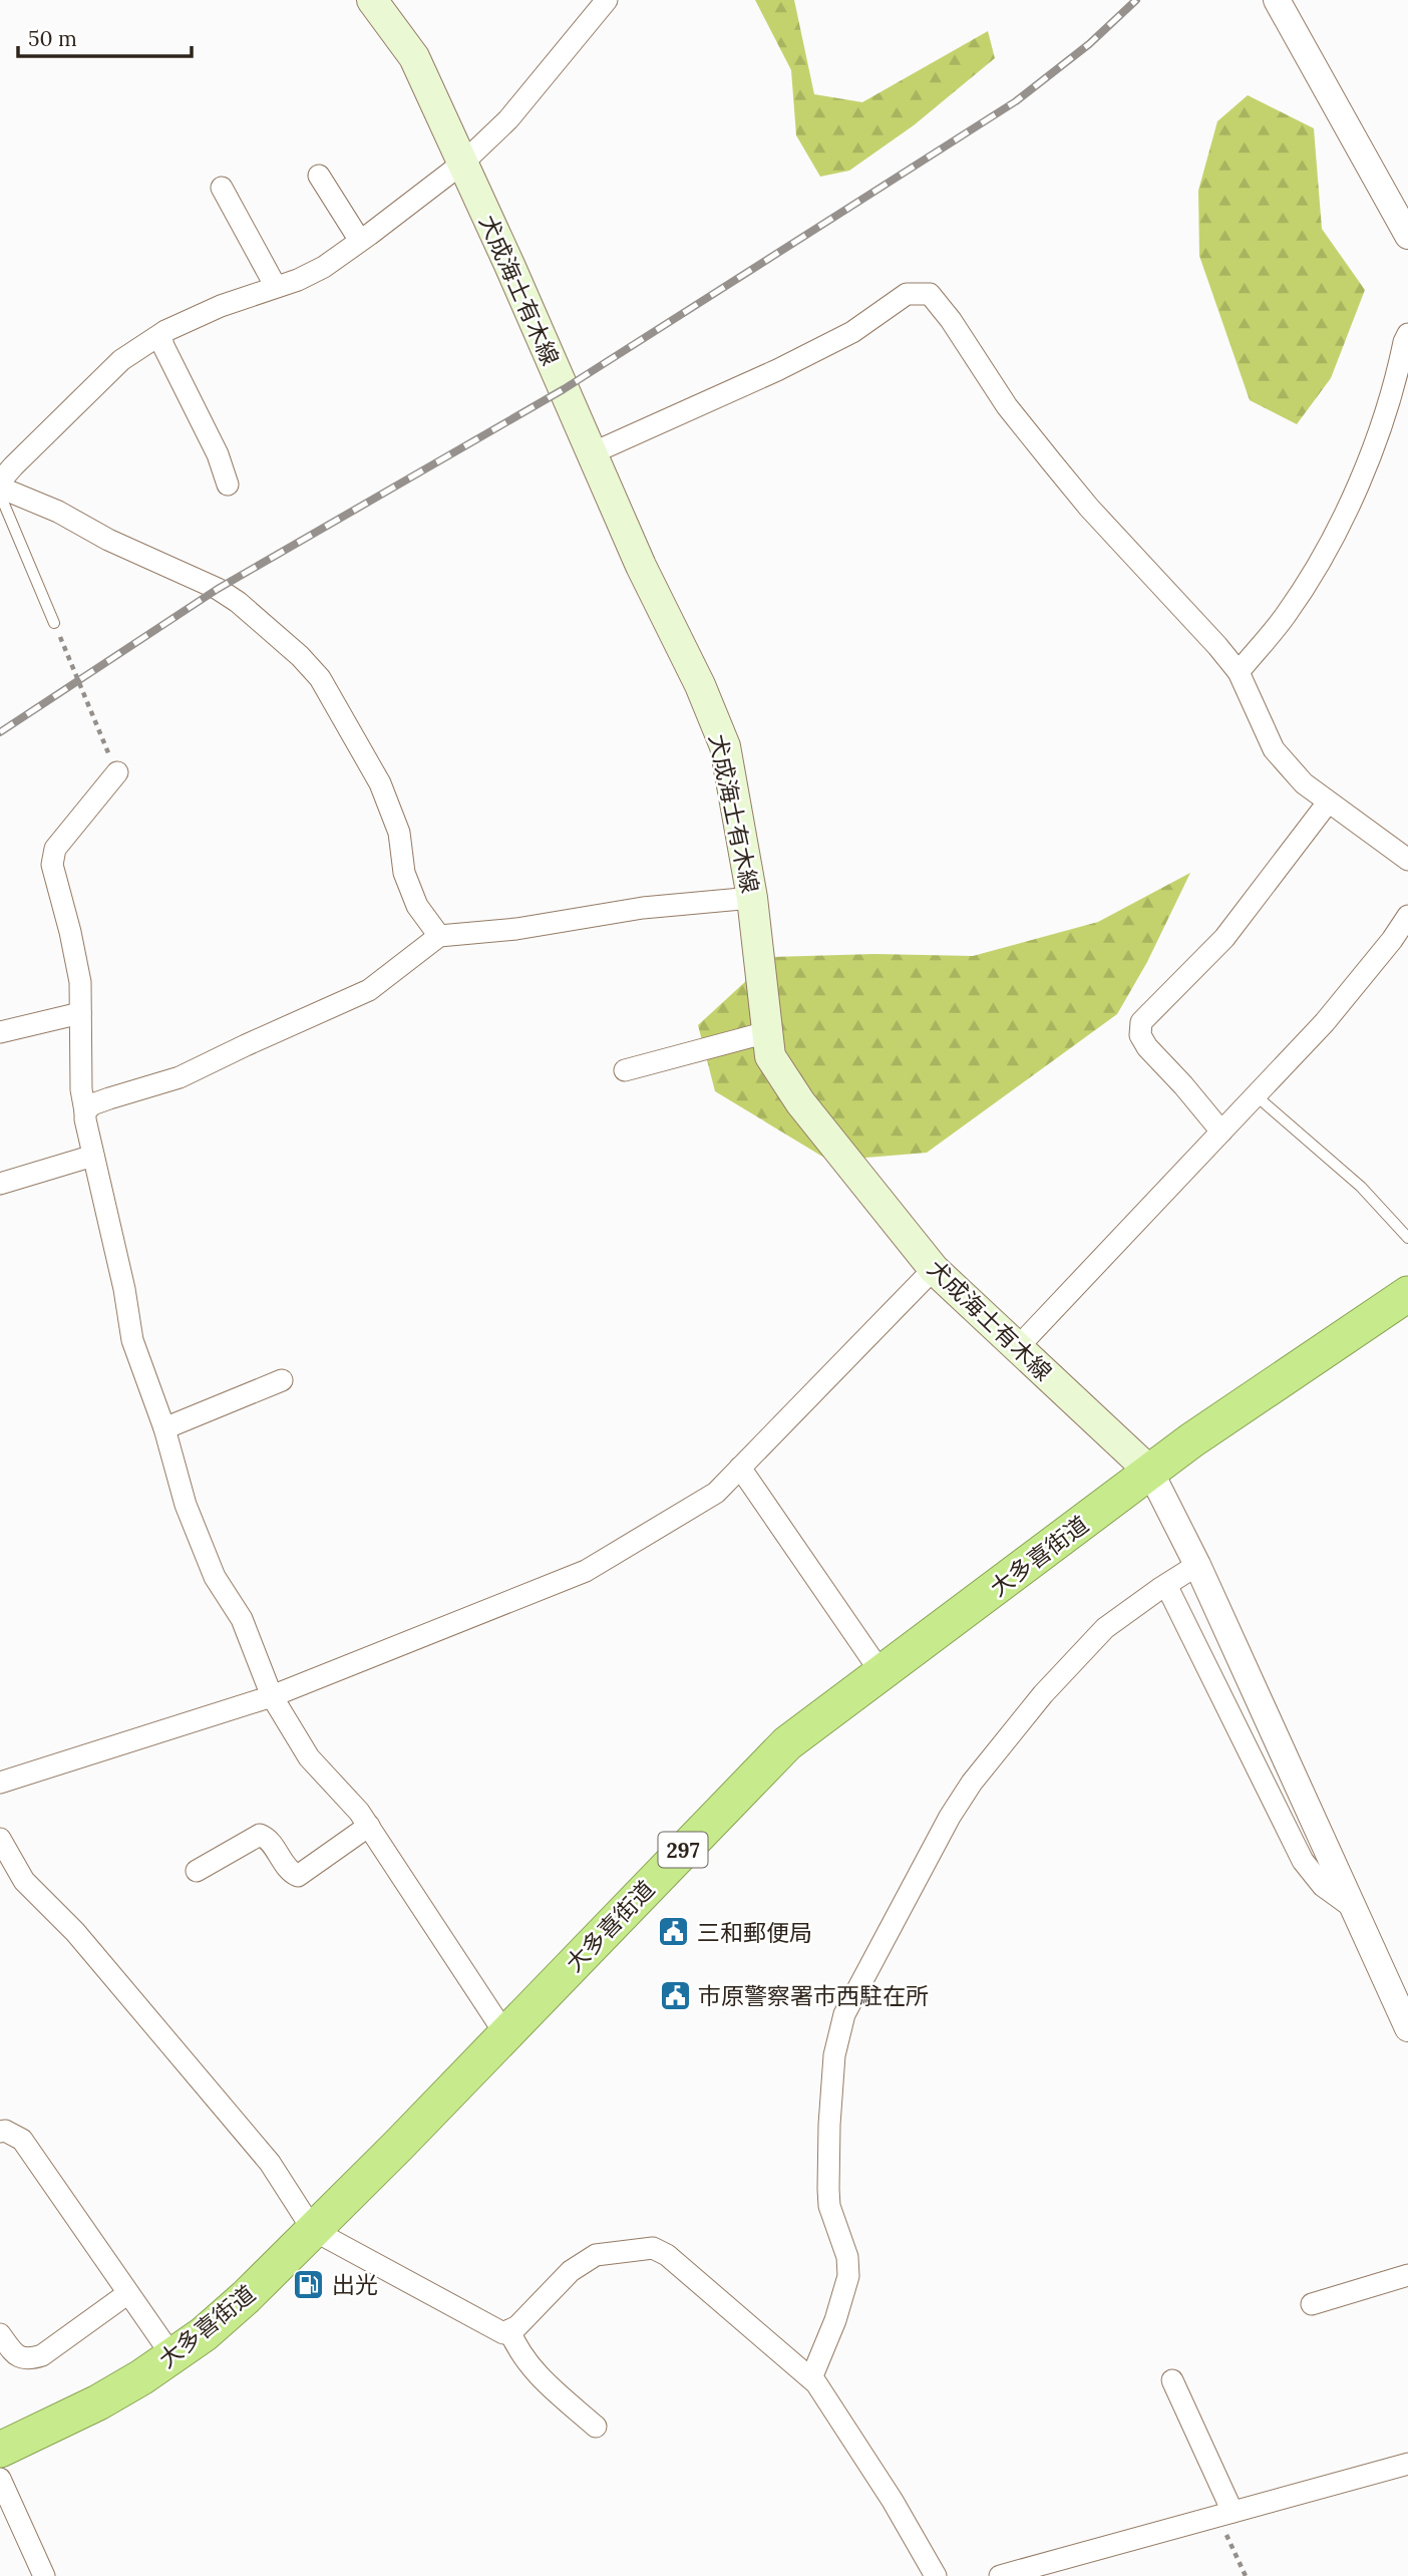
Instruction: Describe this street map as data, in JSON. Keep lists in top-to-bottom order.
{
  "streets": {
    "highway": ["大多喜街道", "297"],
    "main road": ["犬成海士有木線"]
  },
  "crossings": [
    ["犬成海士有木線", "大多喜街道"]
  ],
  "places": {
    "public building": ["三和郵便局", "市原警察署市西駐在所"],
    "fuel station": ["出光"]
  },
  "scale_bar": "50 m"
}
